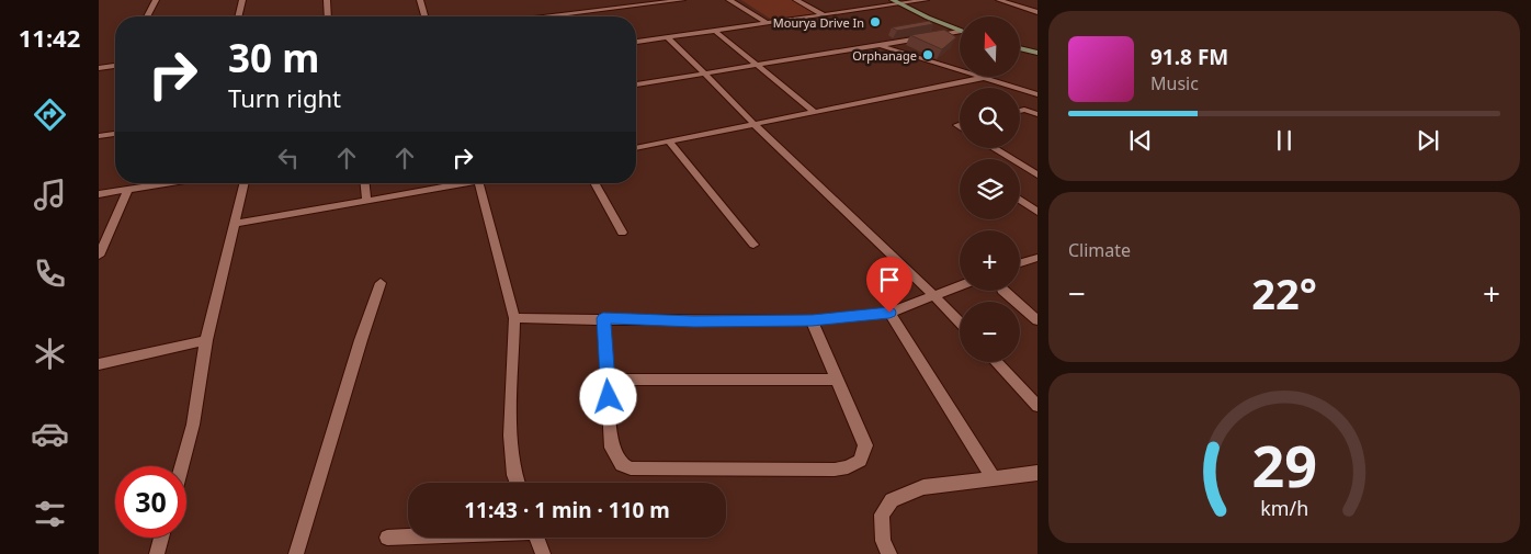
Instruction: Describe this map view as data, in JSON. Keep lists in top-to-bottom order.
{
  "places": ["Mourya Drive In", "Orphanage"],
  "north": "top",
  "page": {
    "tabs": "11:42",
    "map_buttons": ["+", "−"],
    "turn": ["30 m", "Turn right"],
    "song": ["91.8 FM", "Music"],
    "tile": "Climate",
    "heat": ["−", "22°", "+"],
    "limit": "30",
    "trip": "11:43 · 1 min · 110 m",
    "gauge": ["29", "km/h"]
  }
}
